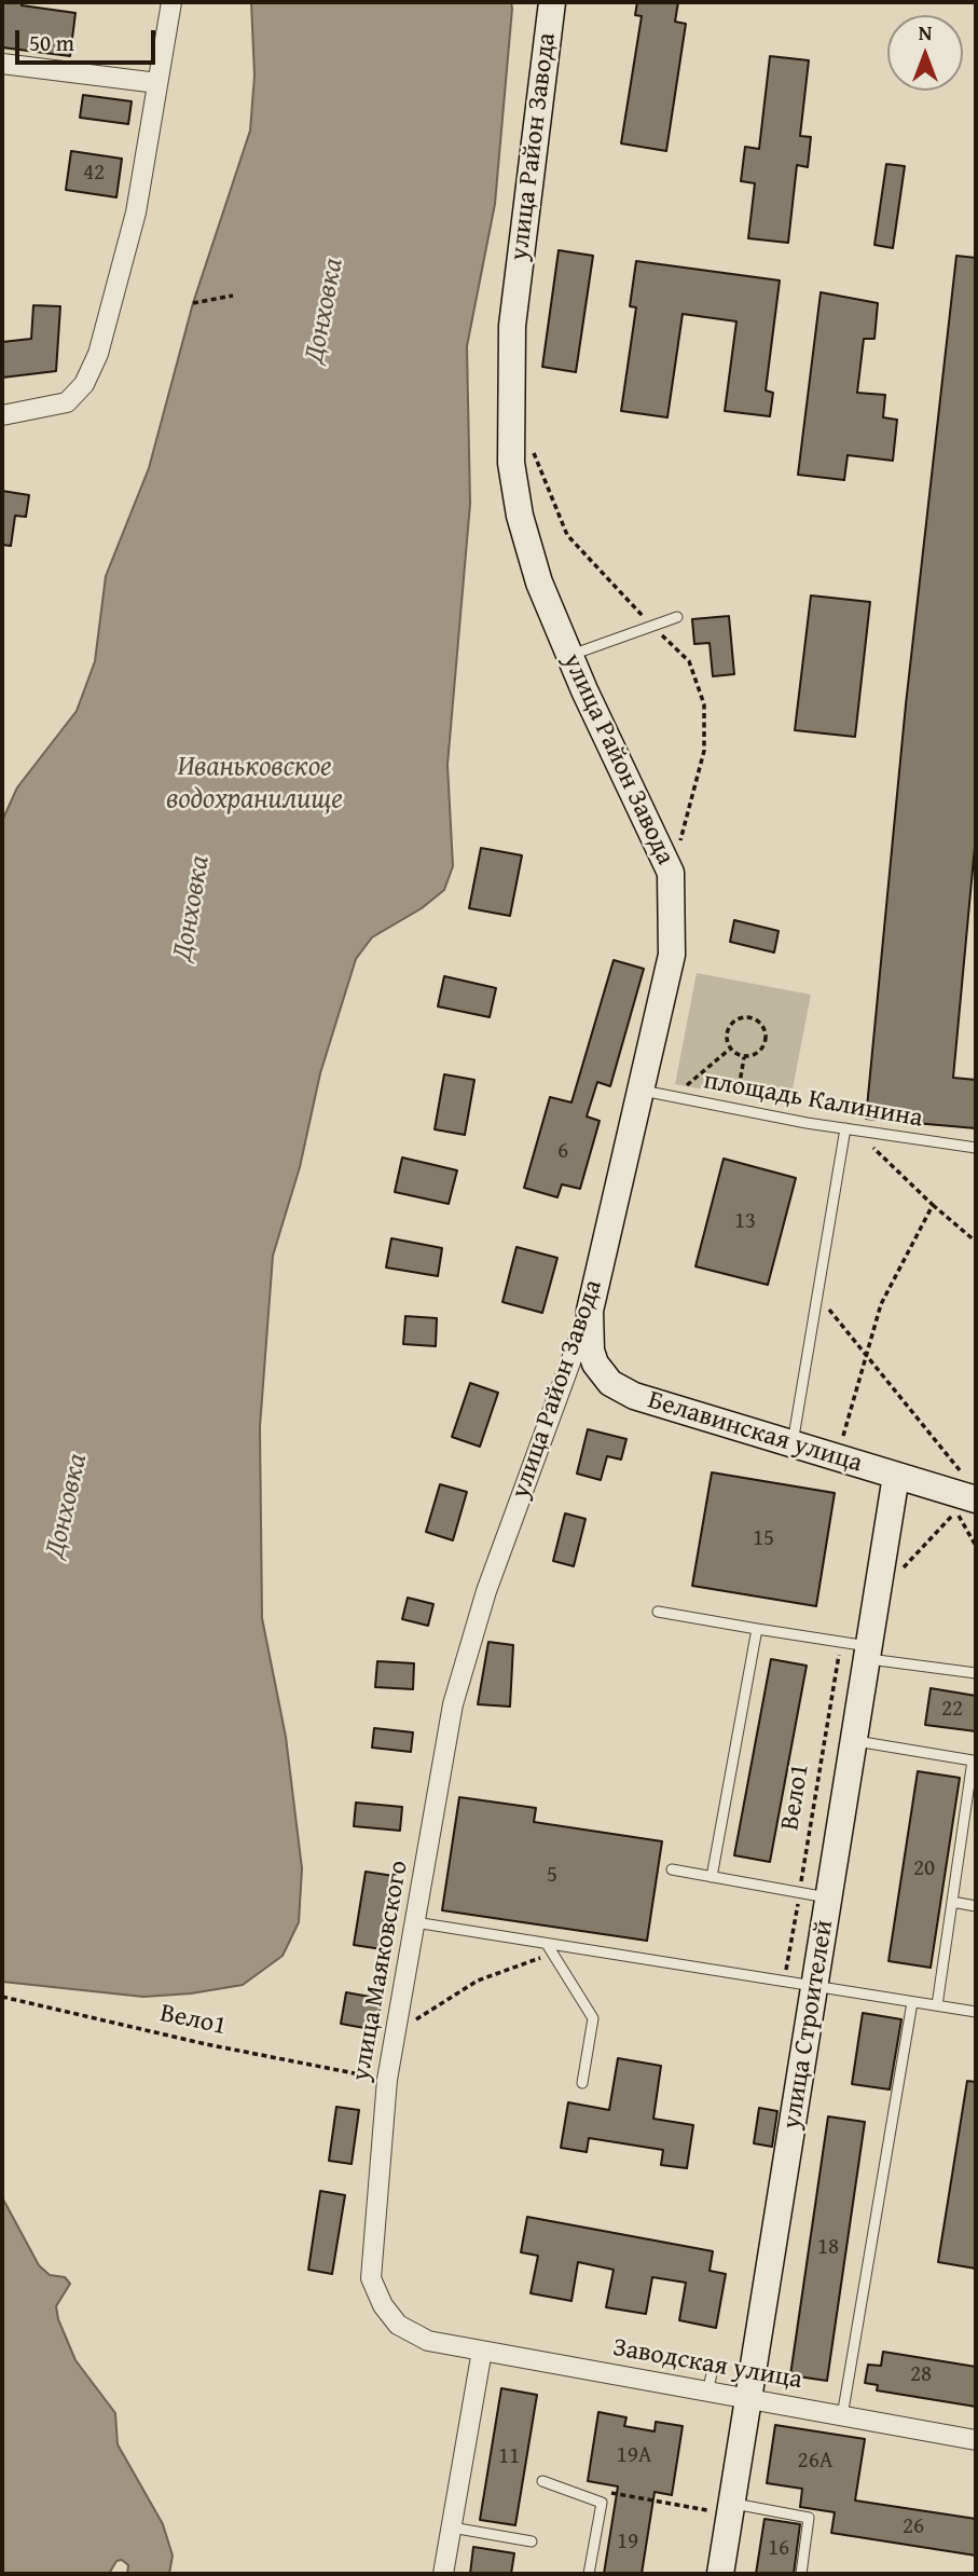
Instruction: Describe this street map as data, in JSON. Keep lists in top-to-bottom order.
{
  "streets": {
    "street": [
      "улица Район Завода",
      "Белавинская улица",
      "улица Маяковского",
      "улица Строителей",
      "Заводская улица"
    ],
    "lane": ["площадь Калинина"],
    "path": ["Вело1"]
  },
  "crossings": [
    ["улица Район Завода", "площадь Калинина"],
    ["улица Район Завода", "Белавинская улица"],
    ["улица Район Завода", "улица Маяковского"],
    ["Белавинская улица", "улица Строителей"],
    ["улица Маяковского", "Заводская улица"],
    ["улица Строителей", "Заводская улица"]
  ],
  "water": ["Донховка", "Иваньковское водохранилище"],
  "house_numbers": [
    "42",
    "6",
    "13",
    "15",
    "22",
    "20",
    "5",
    "18",
    "28",
    "19А",
    "11",
    "26А",
    "26",
    "19",
    "16"
  ],
  "scale_bar": "50 m",
  "north": "top"
}
